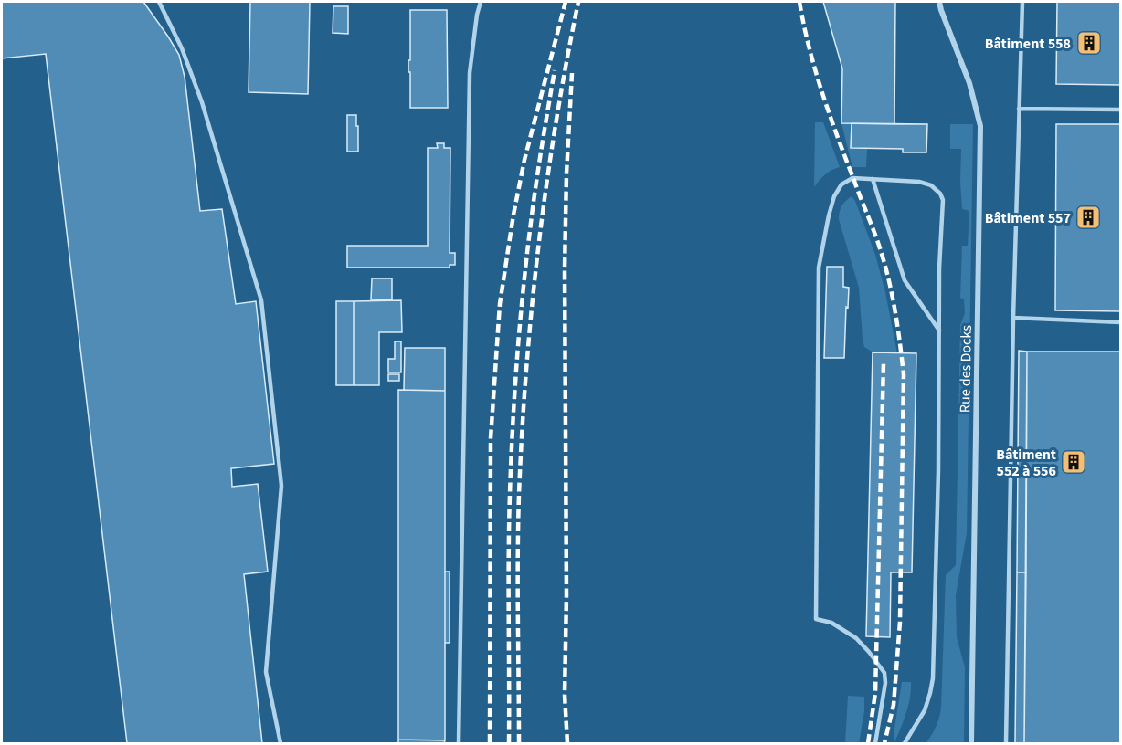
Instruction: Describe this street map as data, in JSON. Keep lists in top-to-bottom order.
{
  "streets": {
    "street": ["Rue des Docks"]
  },
  "places": {
    "building": ["Bâtiment 558", "Bâtiment 557", "Bâtiment 552 à 556"]
  }
}
